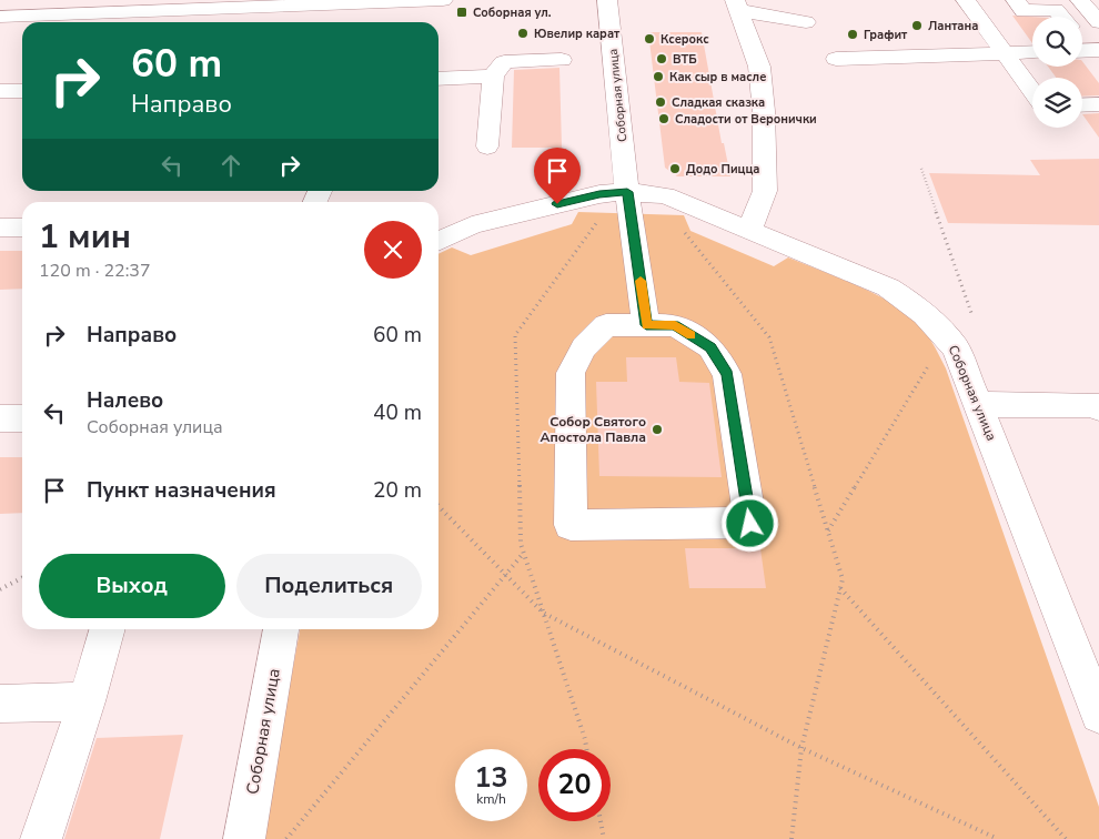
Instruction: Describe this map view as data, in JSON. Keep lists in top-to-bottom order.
{
  "streets": {
    "street": ["Соборная улица"]
  },
  "places": {
    "transit": ["Соборная ул."],
    "other": [
      "Лантана",
      "Ювелир карат",
      "Графит",
      "Ксерокс",
      "ВТБ",
      "Как сыр в масле",
      "Сладкая сказка",
      "Сладости от Веронички",
      "Додо Пицца",
      "Собор Святого Апостола Павла"
    ]
  },
  "page": {
    "turn": ["60 m", "Направо"],
    "heading": ["1 мин", "120 m · 22:37"],
    "list": [
      {
        "name": "Направо",
        "value": "60 m"
      },
      {
        "name": "Налево",
        "note": "Соборная улица",
        "value": "40 m"
      },
      {
        "name": "Пункт назначения",
        "value": "20 m"
      }
    ],
    "buttons": ["Выход", "Поделиться"],
    "speed": "13 km/h",
    "limit": "20"
  }
}
